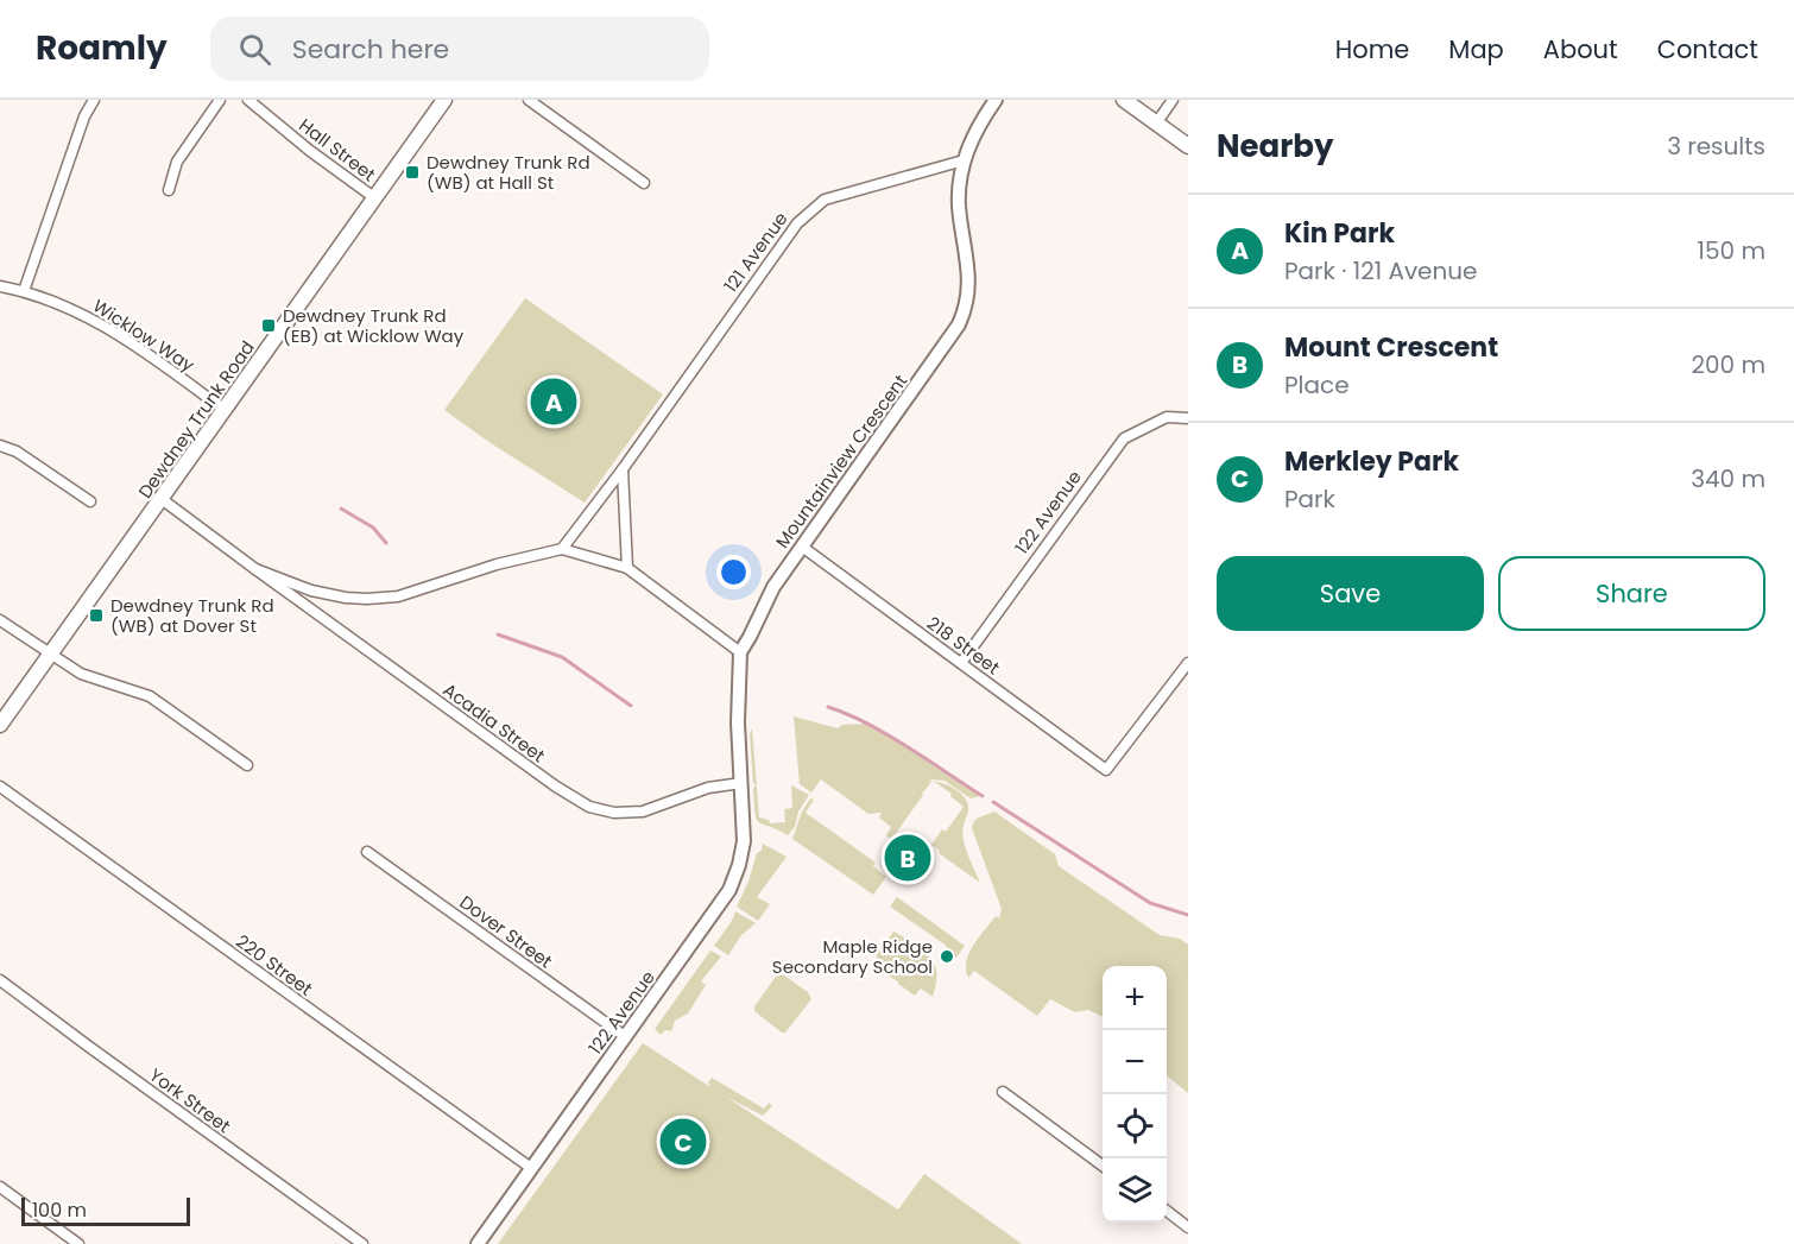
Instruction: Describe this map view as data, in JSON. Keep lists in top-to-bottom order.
{
  "streets": {
    "main road": ["Dewdney Trunk Road"],
    "street": [
      "Hall Street",
      "121 Avenue",
      "Wicklow Way",
      "Mountainview Crescent",
      "122 Avenue",
      "218 Street",
      "Acadia Street",
      "Dover Street",
      "220 Street",
      "York Street"
    ]
  },
  "crossings": [
    ["Hall Street", "Dewdney Trunk Road"],
    ["121 Avenue", "Mountainview Crescent"],
    ["121 Avenue", "Acadia Street"],
    ["Wicklow Way", "Dewdney Trunk Road"],
    ["Dewdney Trunk Road", "Acadia Street"],
    ["Mountainview Crescent", "122 Avenue"],
    ["Mountainview Crescent", "218 Street"],
    ["Mountainview Crescent", "Acadia Street"],
    ["122 Avenue", "218 Street"],
    ["122 Avenue", "Acadia Street"],
    ["122 Avenue", "Dover Street"],
    ["122 Avenue", "220 Street"]
  ],
  "places": {
    "transit": ["Dewdney Trunk Rd (WB) at Hall St", "Dewdney Trunk Rd (EB) at Wicklow Way", "Dewdney Trunk Rd (WB) at Dover St"],
    "other": ["Maple Ridge Secondary School"]
  },
  "scale_bar": "100 m",
  "page": {
    "header": "Roamly",
    "search": "Search here",
    "nav": [
      "Home",
      "Map",
      "About",
      "Contact"
    ],
    "heading": ["Nearby", "3 results"],
    "list": [
      {
        "mark": "A",
        "name": "Kin Park",
        "note": "Park · 121 Avenue",
        "value": "150 m"
      },
      {
        "mark": "B",
        "name": "Mount Crescent",
        "note": "Place",
        "value": "200 m"
      },
      {
        "mark": "C",
        "name": "Merkley Park",
        "note": "Park",
        "value": "340 m"
      }
    ],
    "pins": ["A", "B", "C"],
    "buttons": ["Save", "Share"],
    "map_buttons": ["+", "−"],
    "scale": "100 m"
  }
}
